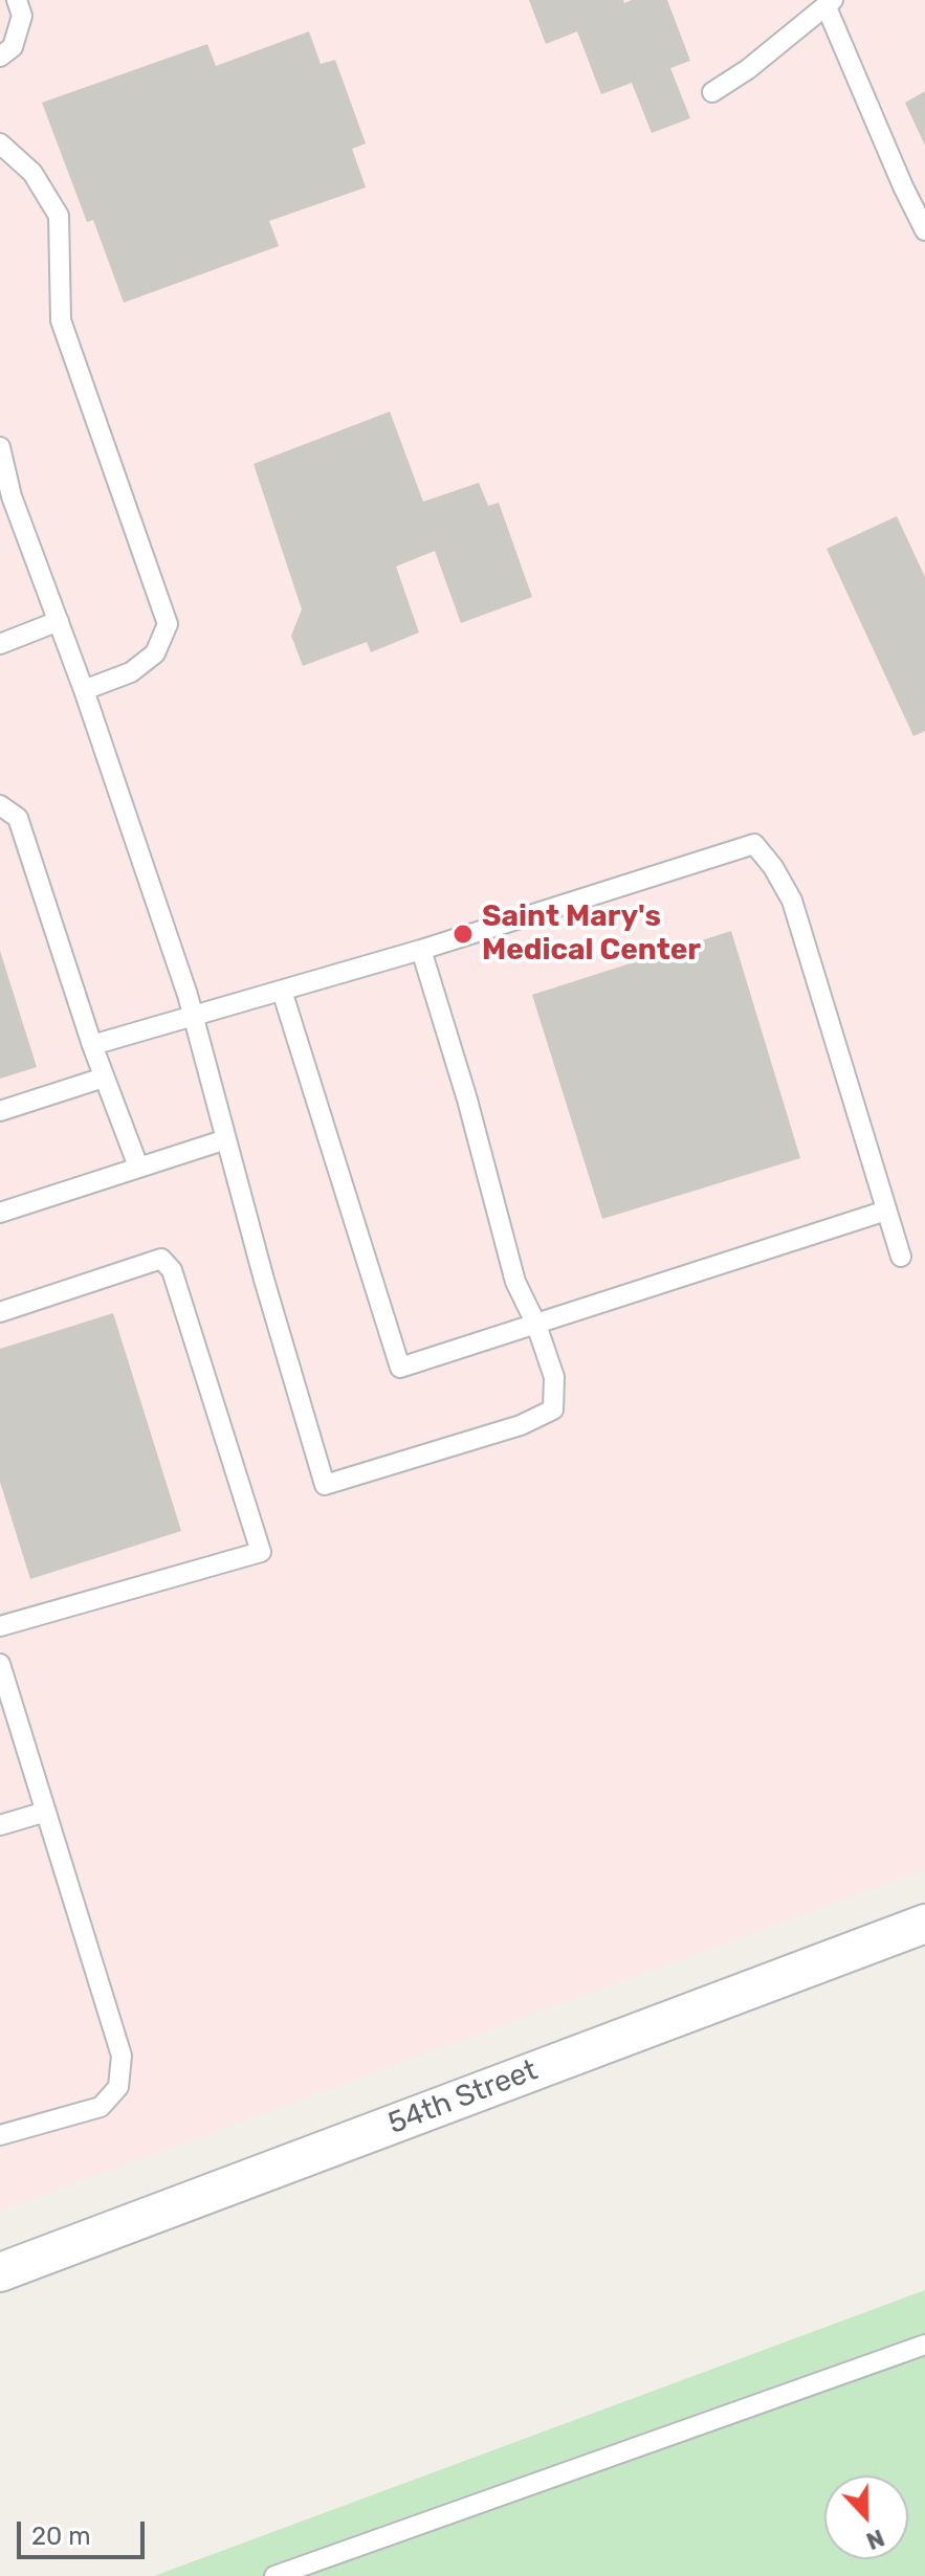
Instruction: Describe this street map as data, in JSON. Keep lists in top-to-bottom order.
{
  "streets": {
    "street": ["54th Street"]
  },
  "places": ["Saint Mary's Medical Center"],
  "scale_bar": "20 m",
  "north": "bottom"
}
